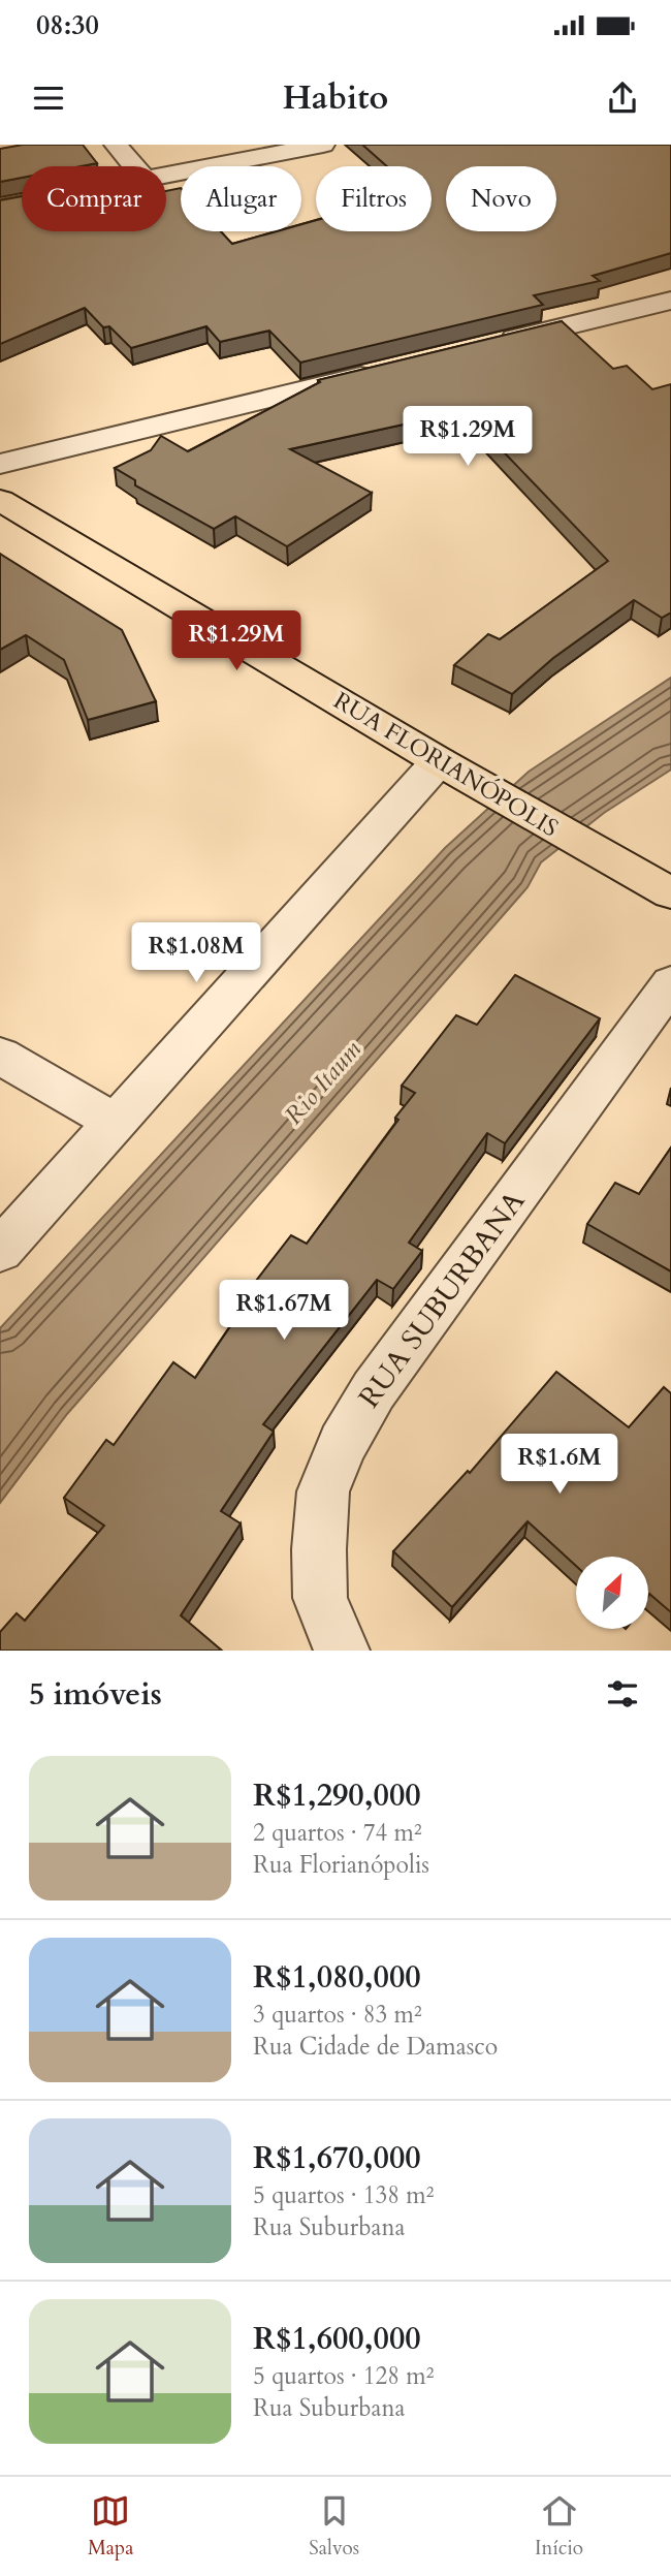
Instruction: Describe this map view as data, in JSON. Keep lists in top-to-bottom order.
{
  "streets": {
    "main road": ["RUA FLORIANÓPOLIS"],
    "street": ["RUA SUBURBANA"]
  },
  "water": ["Rio Itaum"],
  "north": "top right",
  "page": {
    "status": "08:30",
    "header": "Habito",
    "chip": [
      "Comprar",
      "Alugar",
      "Filtros",
      "Novo"
    ],
    "price": [
      "R$1.29M",
      "R$1.29M",
      "R$1.08M",
      "R$1.67M",
      "R$1.6M"
    ],
    "heading": "5 imóveis",
    "list": [
      {
        "name": "R$1,290,000",
        "note": "2 quartos · 74 m² · Rua Florianópolis"
      },
      {
        "name": "R$1,080,000",
        "note": "3 quartos · 83 m² · Rua Cidade de Damasco"
      },
      {
        "name": "R$1,670,000",
        "note": "5 quartos · 138 m² · Rua Suburbana"
      },
      {
        "name": "R$1,600,000",
        "note": "5 quartos · 128 m² · Rua Suburbana"
      }
    ],
    "tabs": ["Mapa", "Salvos", "Início"]
  }
}
